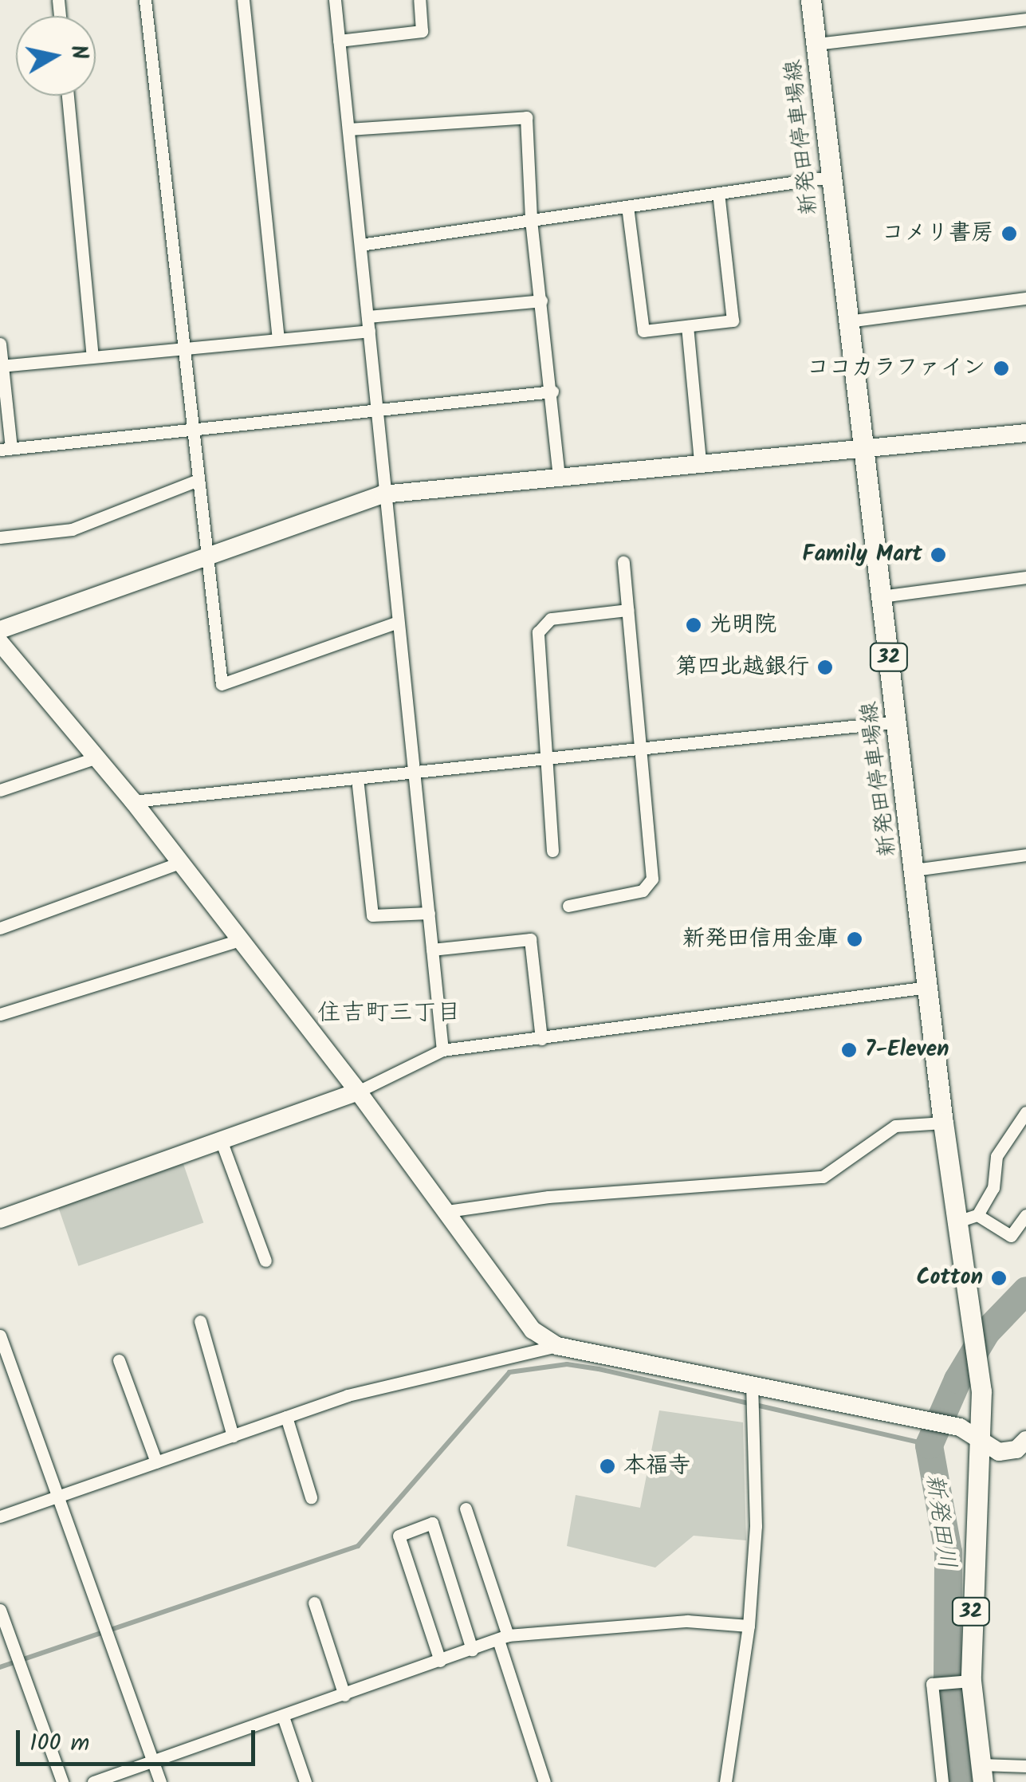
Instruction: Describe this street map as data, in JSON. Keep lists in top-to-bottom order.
{
  "streets": {
    "main road": ["新発田停車場線", "32"]
  },
  "crossings": [
    ["新発田停車場線", "32"]
  ],
  "districts": ["住吉町三丁目"],
  "water": ["新発田川"],
  "places": [
    "コメリ書房",
    "ココカラファイン",
    "Family Mart",
    "光明院",
    "第四北越銀行",
    "新発田信用金庫",
    "7-Eleven",
    "Cotton",
    "本福寺"
  ],
  "scale_bar": "100 m",
  "north": "right"
}
